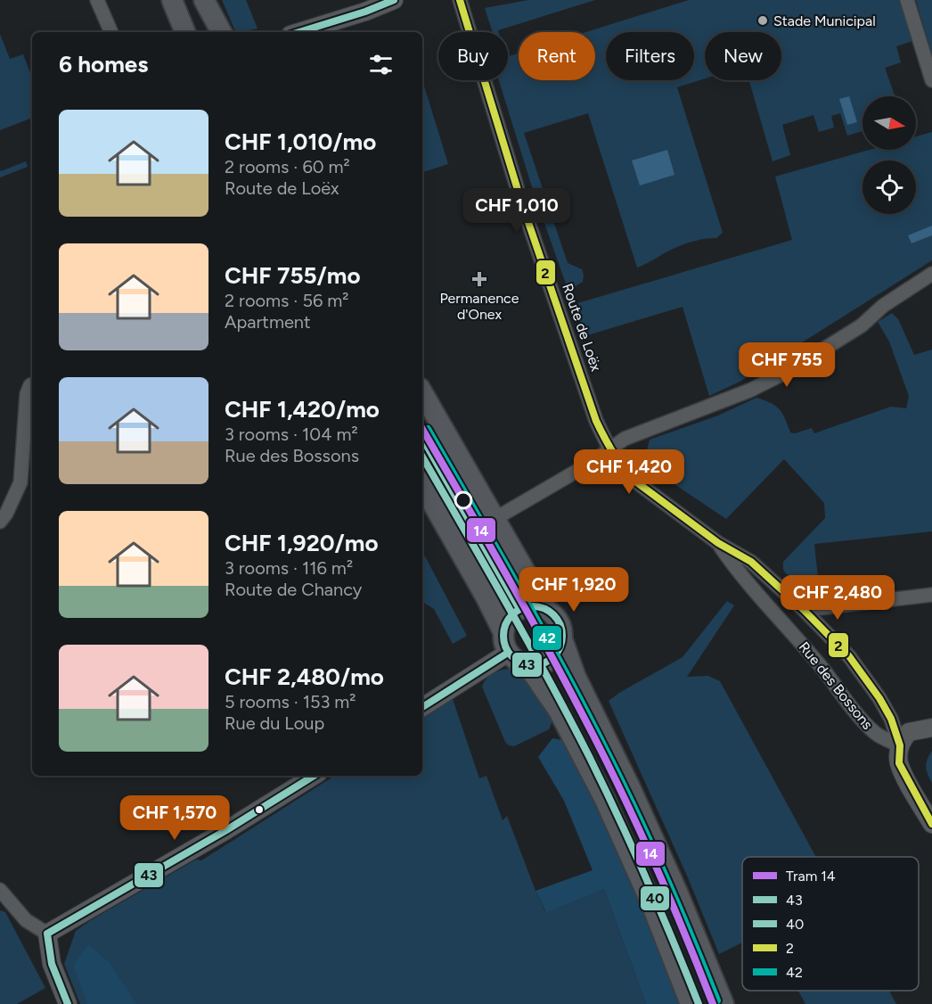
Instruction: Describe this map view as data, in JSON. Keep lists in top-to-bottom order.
{
  "streets": {
    "street": ["Route de Loëx", "Rue des Bossons"]
  },
  "crossings": [
    ["Route de Loëx", "Rue des Bossons"]
  ],
  "places": {
    "other": ["Stade Municipal"],
    "health": ["Permanence d'Onex"]
  },
  "lines": [
    "transit line 43",
    "transit line 2",
    "transit line 42",
    "tram line 14",
    "transit line 40"
  ],
  "legend": [
    "Tram 14",
    "43",
    "40",
    "2",
    "42"
  ],
  "north": "right",
  "page": {
    "chip": [
      "Buy",
      "Rent",
      "Filters",
      "New"
    ],
    "heading": "6 homes",
    "list": [
      {
        "name": "CHF 1,010/mo",
        "note": "2 rooms · 60 m² · Route de Loëx"
      },
      {
        "name": "CHF 755/mo",
        "note": "2 rooms · 56 m² · Apartment"
      },
      {
        "name": "CHF 1,420/mo",
        "note": "3 rooms · 104 m² · Rue des Bossons"
      },
      {
        "name": "CHF 1,920/mo",
        "note": "3 rooms · 116 m² · Route de Chancy"
      },
      {
        "name": "CHF 2,480/mo",
        "note": "5 rooms · 153 m² · Rue du Loup"
      }
    ],
    "price": [
      "CHF 1,010",
      "CHF 755",
      "CHF 1,420",
      "CHF 1,920",
      "CHF 2,480",
      "CHF 1,570"
    ]
  }
}
